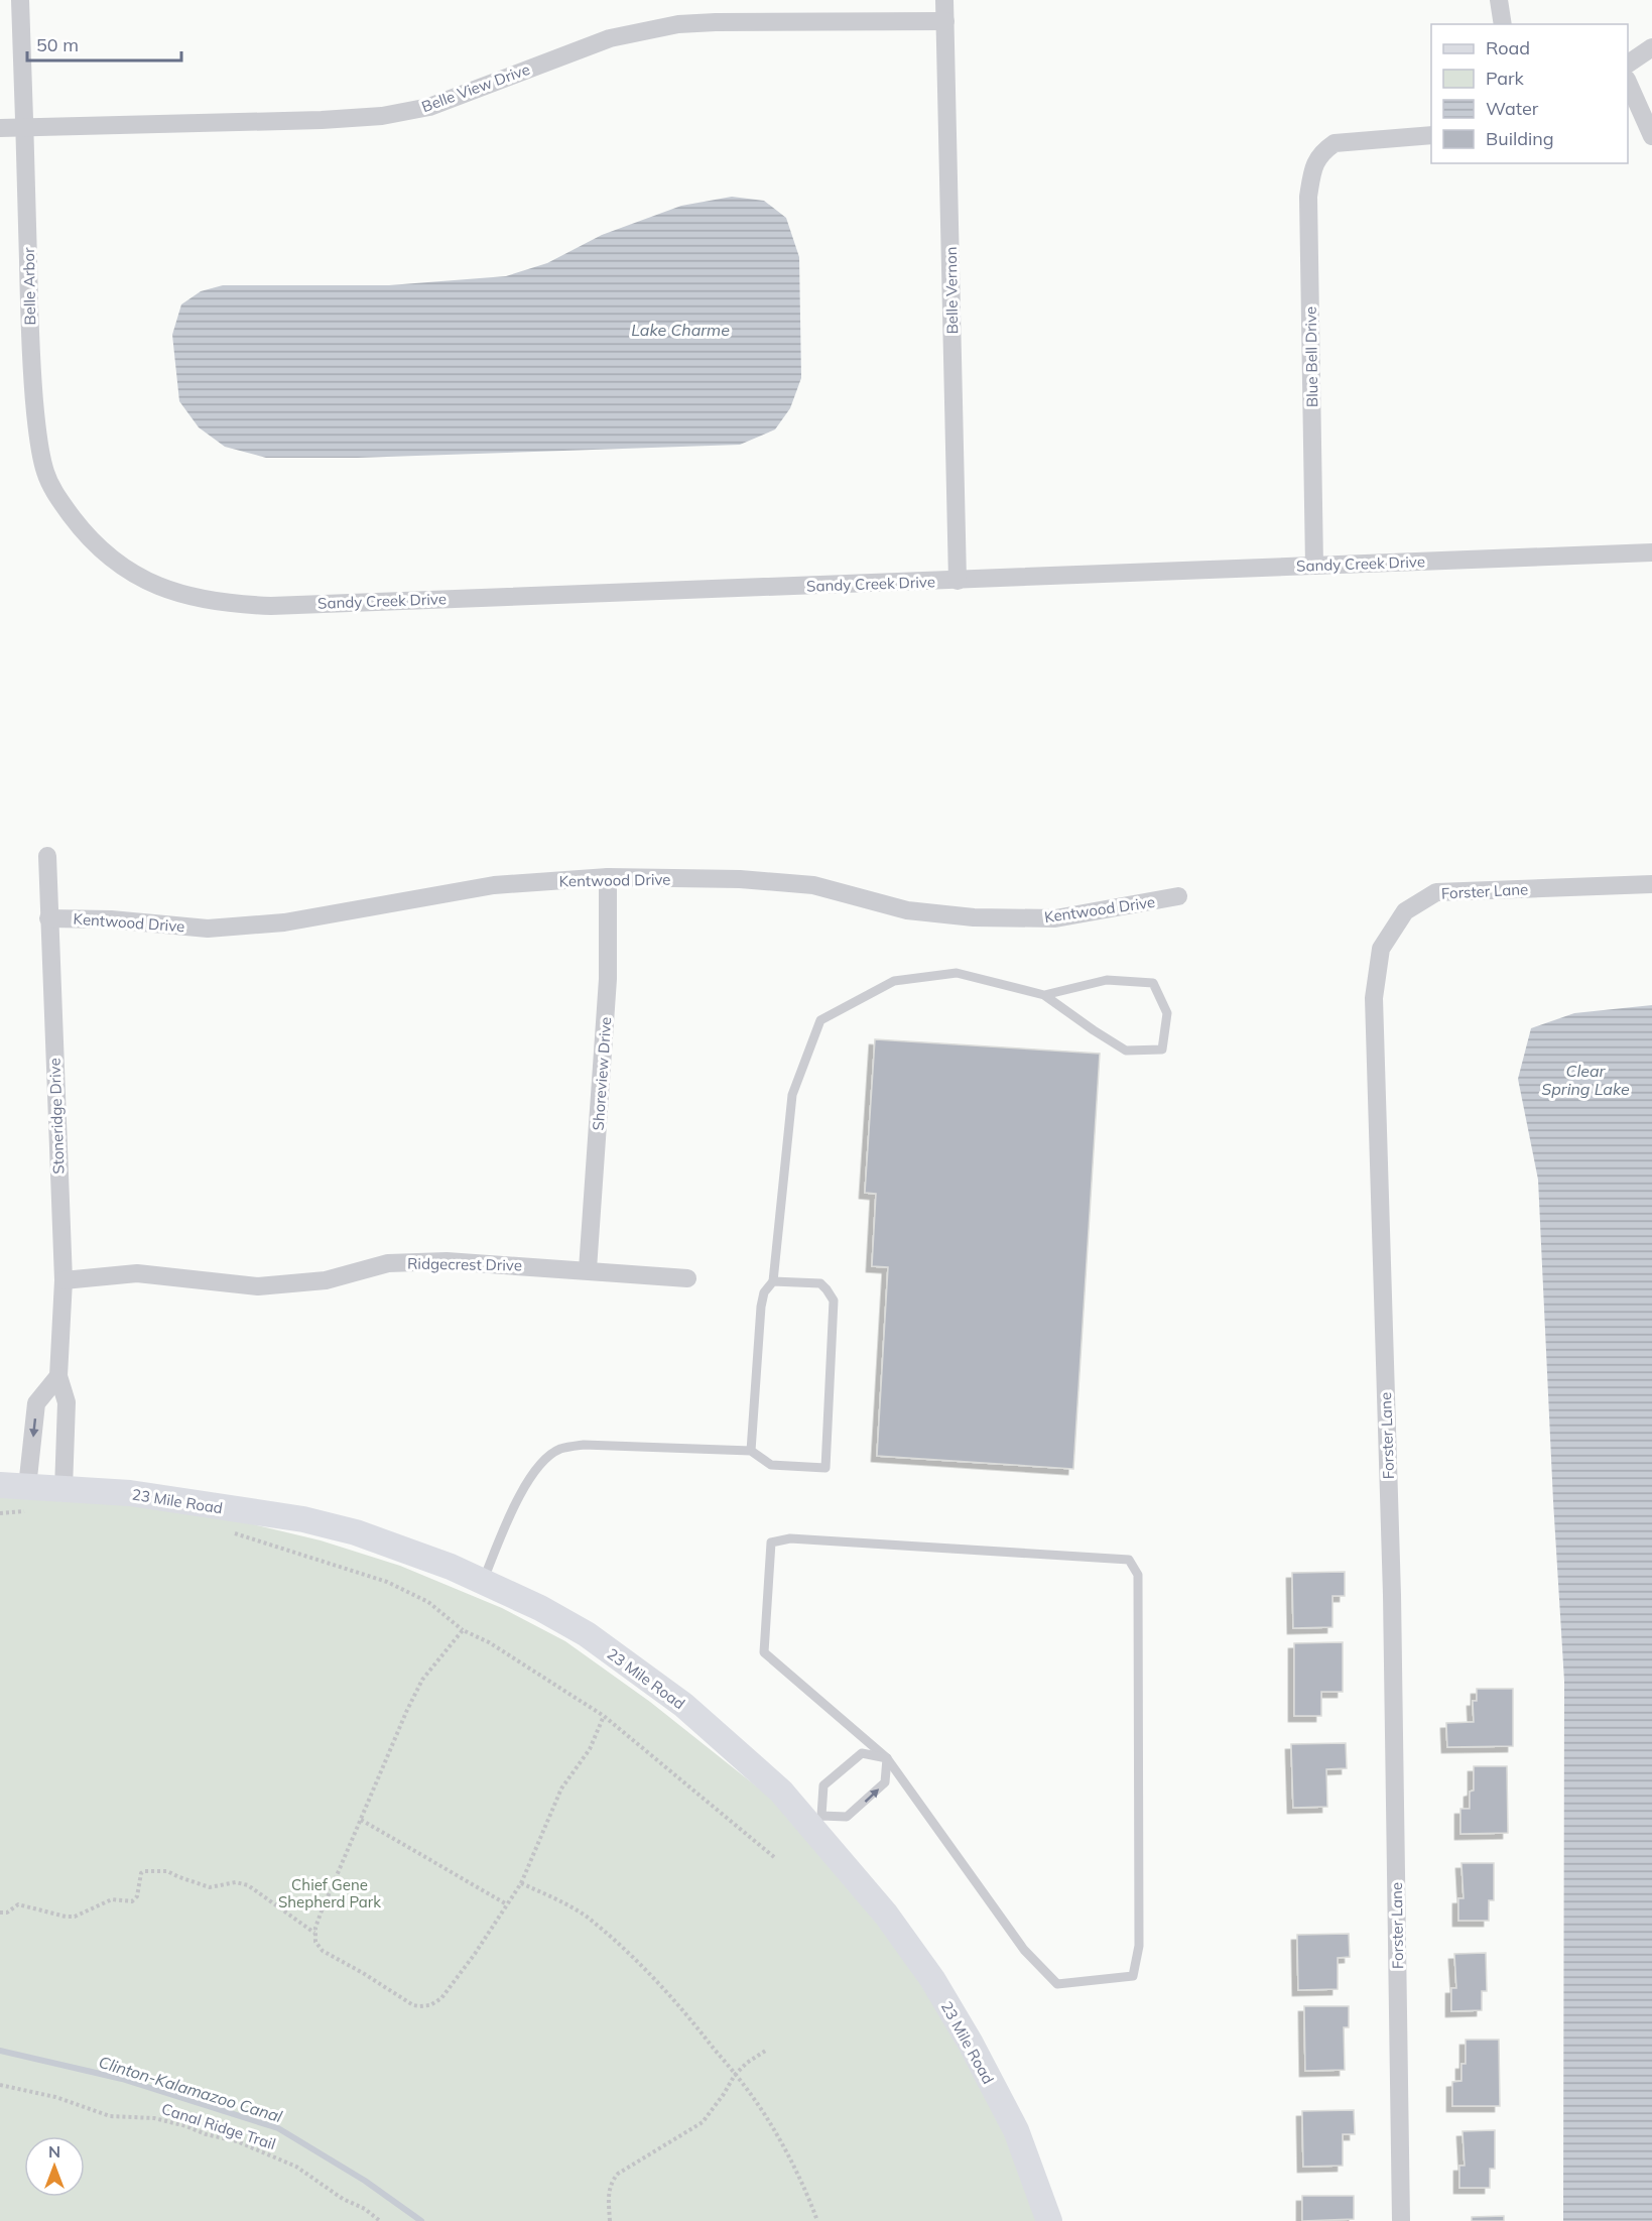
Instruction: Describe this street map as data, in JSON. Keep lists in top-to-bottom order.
{
  "streets": {
    "main road": ["23 Mile Road"],
    "street": [
      "Belle View Drive",
      "Belle Arbor",
      "Belle Vernon",
      "Blue Bell Drive",
      "Sandy Creek Drive",
      "Kentwood Drive",
      "Forster Lane",
      "Shoreview Drive",
      "Stoneridge Drive",
      "Ridgecrest Drive"
    ],
    "path": ["Canal Ridge Trail"]
  },
  "crossings": [
    ["Belle View Drive", "Belle Arbor"],
    ["Belle View Drive", "Belle Vernon"],
    ["Belle Arbor", "Sandy Creek Drive"],
    ["Belle Vernon", "Sandy Creek Drive"],
    ["Blue Bell Drive", "Sandy Creek Drive"],
    ["Kentwood Drive", "Shoreview Drive"],
    ["Kentwood Drive", "Stoneridge Drive"],
    ["Shoreview Drive", "Ridgecrest Drive"],
    ["Stoneridge Drive", "Ridgecrest Drive"],
    ["Stoneridge Drive", "23 Mile Road"]
  ],
  "water": ["Lake Charme", "Clear Spring Lake", "Clinton-Kalamazoo Canal"],
  "parks": ["Chief Gene Shepherd Park"],
  "legend": [
    "Road",
    "Park",
    "Water",
    "Building"
  ],
  "scale_bar": "50 m",
  "north": "top"
}
